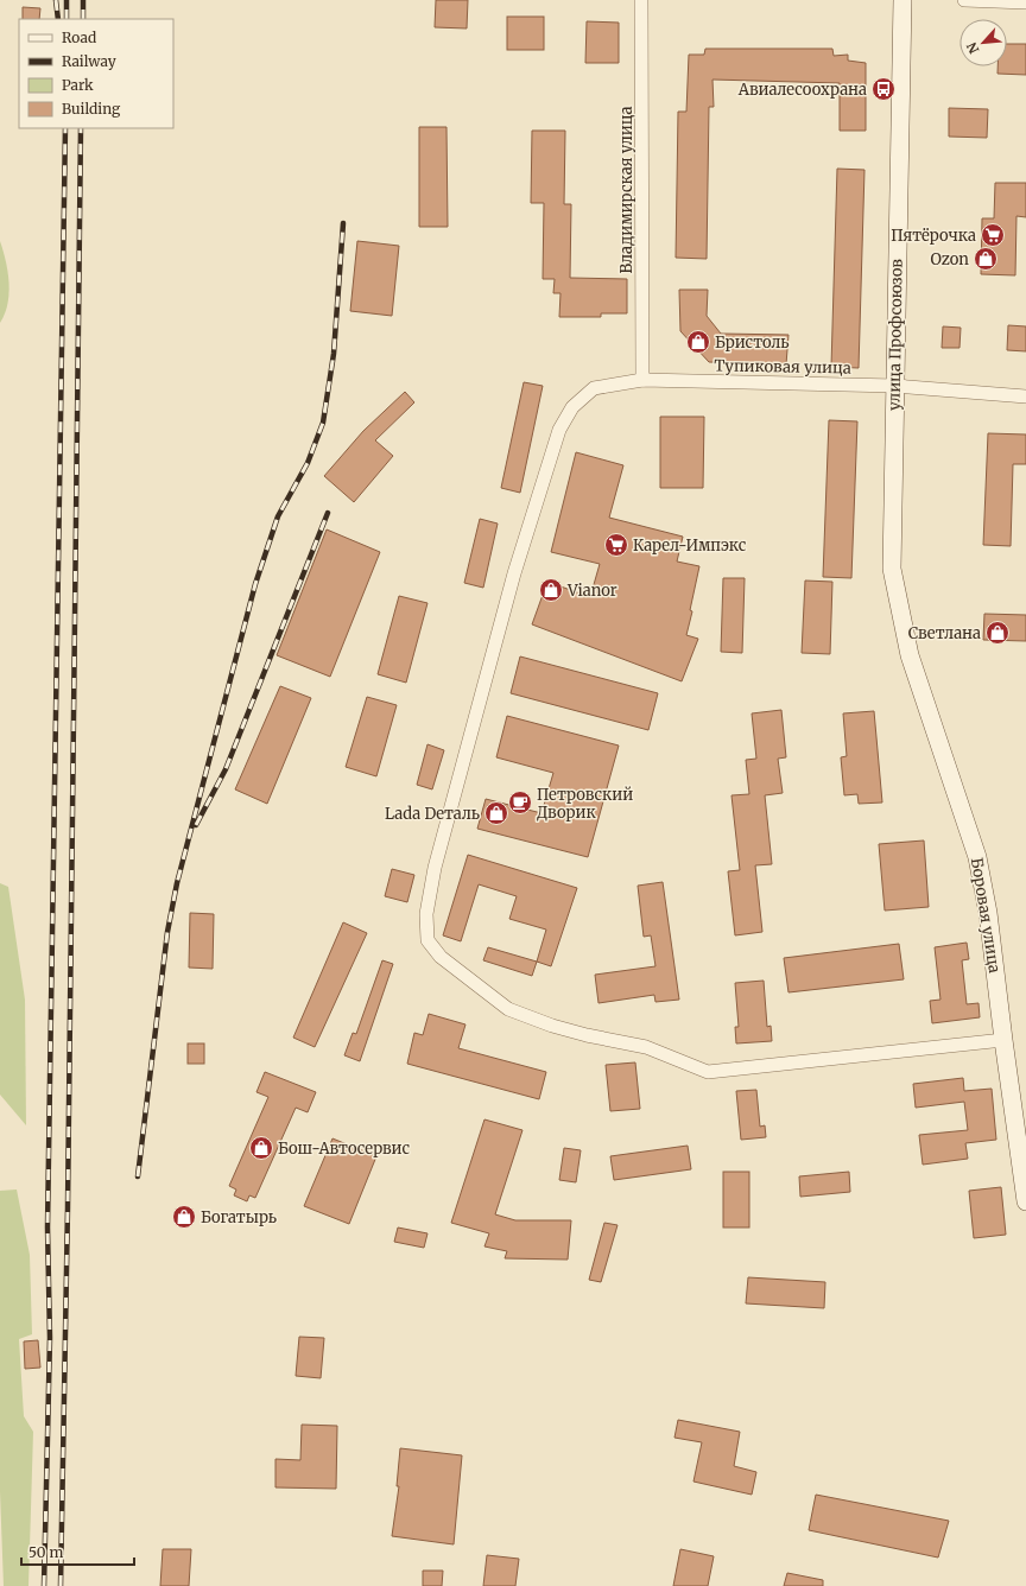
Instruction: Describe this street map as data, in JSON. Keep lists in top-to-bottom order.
{
  "streets": {
    "main road": ["улица Профсоюзов", "Боровая улица"],
    "street": ["Владимирская улица", "Тупиковая улица"]
  },
  "crossings": [
    ["Владимирская улица", "Тупиковая улица"],
    ["улица Профсоюзов", "Тупиковая улица"],
    ["улица Профсоюзов", "Боровая улица"],
    ["Тупиковая улица", "Боровая улица"]
  ],
  "places": {
    "bus stop": ["Авиалесоохрана"],
    "supermarket": ["Пятёрочка", "Карел-Импэкс"],
    "shop": [
      "Ozon",
      "Бристоль",
      "Vianor",
      "Светлана",
      "Lada Dеталь",
      "Бош-Автосервис",
      "Богатырь"
    ],
    "cafe": ["Петровский Дворик"]
  },
  "legend": [
    "Road",
    "Railway",
    "Park",
    "Building"
  ],
  "scale_bar": "50 m",
  "north": "bottom left"
}
